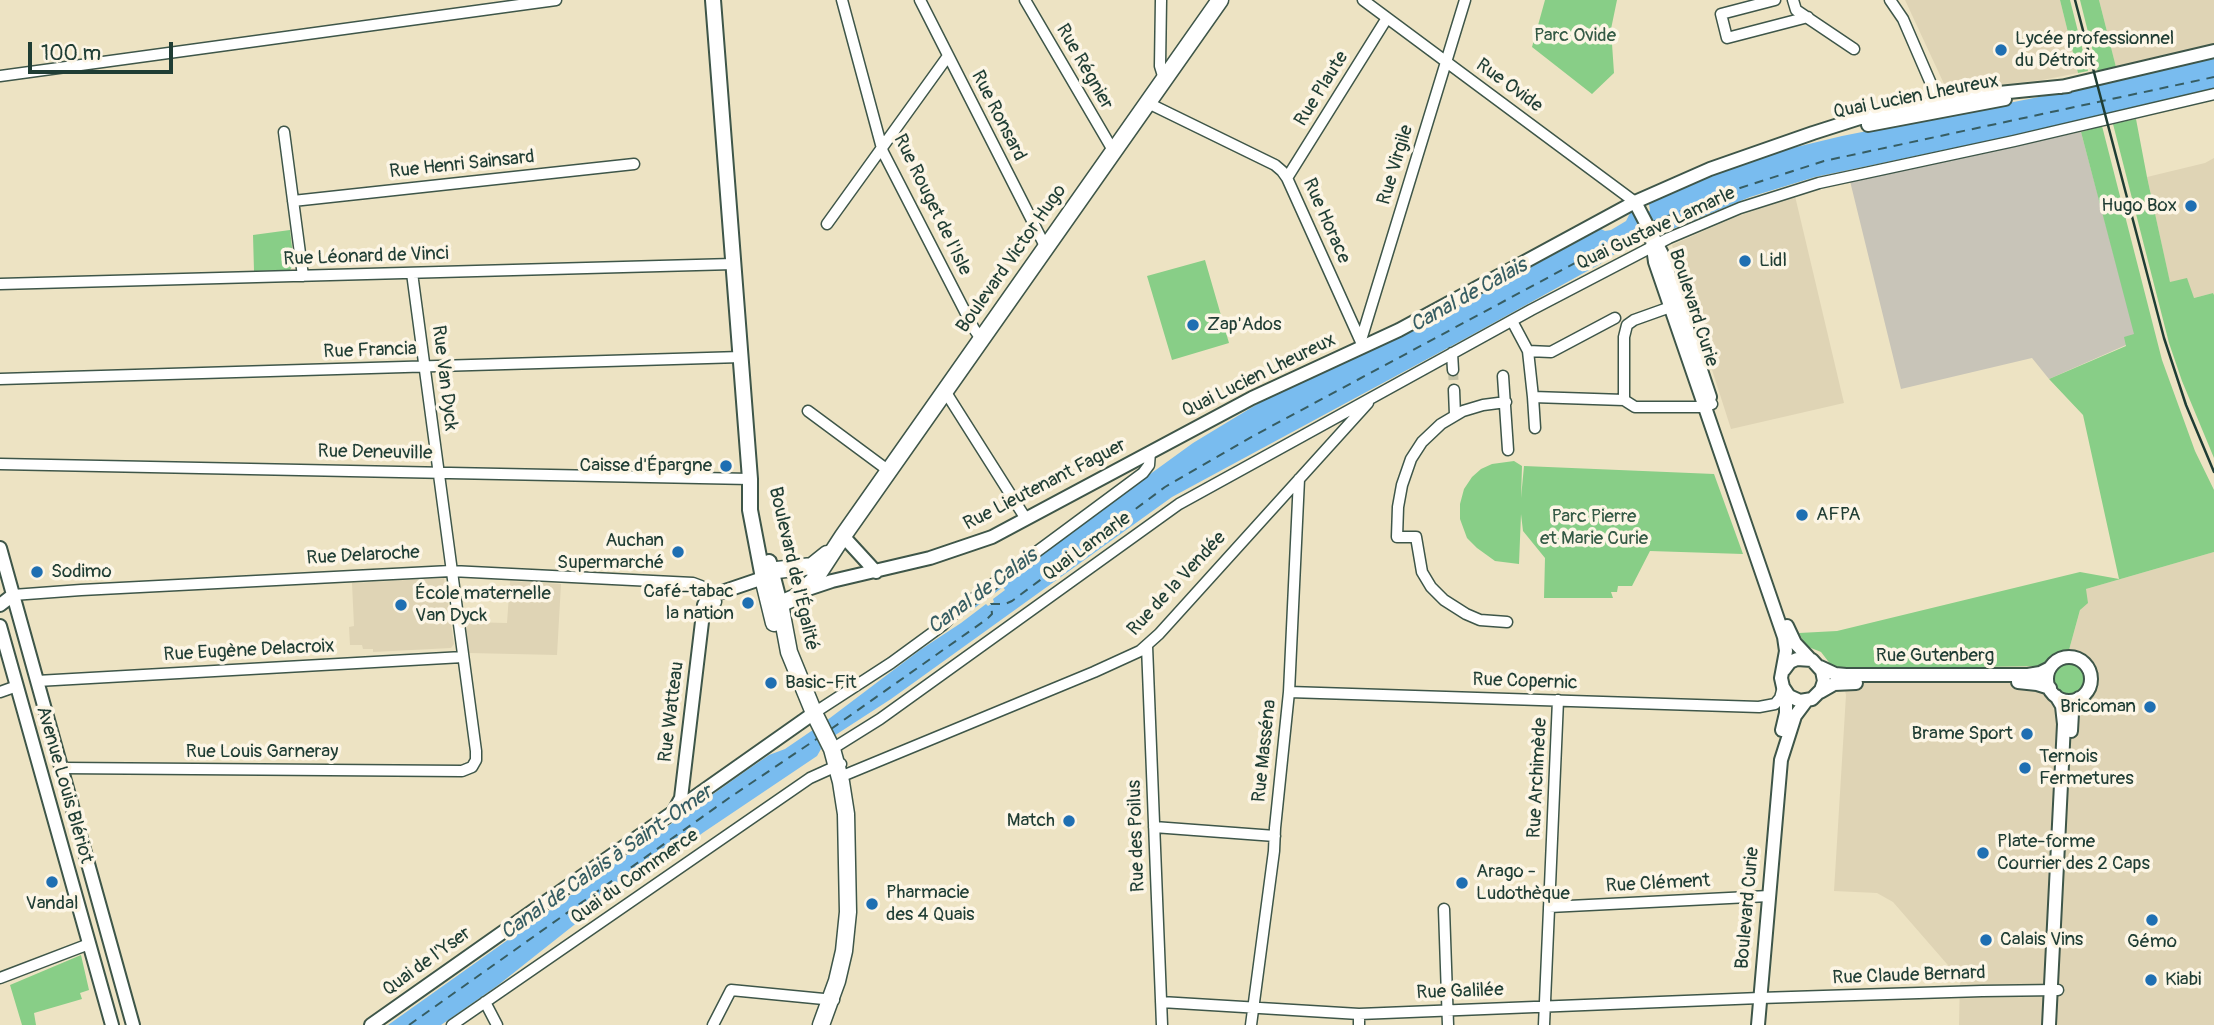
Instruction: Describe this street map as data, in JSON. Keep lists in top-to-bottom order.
{
  "streets": {
    "main road": ["Boulevard Victor Hugo", "Boulevard de l'Égalité"],
    "street": [
      "Rue Régnier",
      "Rue Ovide",
      "Rue Plaute",
      "Quai Lucien Lheureux",
      "Rue Ronsard",
      "Rue Henri Sainsard",
      "Rue Virgile",
      "Rue Rouget de l'Isle",
      "Rue Horace",
      "Quai Gustave Lamarle",
      "Rue Léonard de Vinci",
      "Boulevard Curie",
      "Rue Francia",
      "Rue Van Dyck",
      "Rue Deneuville",
      "Rue Lieutenant Faguer",
      "Quai Lamarle",
      "Rue Delaroche",
      "Rue de la Vendée",
      "Rue Eugène Delacroix",
      "Rue Gutenberg",
      "Rue Copernic",
      "Rue Watteau",
      "Rue Masséna",
      "Rue Louis Garneray",
      "Rue Archimède",
      "Avenue Louis Blériot",
      "Rue des Poilus",
      "Quai du Commerce",
      "Rue Clément",
      "Quai de l'Yser",
      "Rue Claude Bernard",
      "Rue Galilée"
    ]
  },
  "crossings": [
    ["Rue Régnier", "Boulevard Victor Hugo"],
    ["Rue Ovide", "Rue Plaute"],
    ["Rue Ovide", "Quai Lucien Lheureux"],
    ["Rue Ovide", "Rue Virgile"],
    ["Rue Ovide", "Boulevard Curie"],
    ["Rue Plaute", "Rue Horace"],
    ["Quai Lucien Lheureux", "Rue Virgile"],
    ["Quai Lucien Lheureux", "Rue Horace"],
    ["Quai Lucien Lheureux", "Boulevard Curie"],
    ["Quai Lucien Lheureux", "Rue Lieutenant Faguer"],
    ["Rue Ronsard", "Boulevard Victor Hugo"],
    ["Rue Virgile", "Rue Horace"],
    ["Rue Rouget de l'Isle", "Boulevard Victor Hugo"],
    ["Rue Horace", "Boulevard Victor Hugo"],
    ["Quai Gustave Lamarle", "Boulevard Curie"],
    ["Quai Gustave Lamarle", "Quai Lamarle"],
    ["Quai Gustave Lamarle", "Rue de la Vendée"],
    ["Rue Léonard de Vinci", "Rue Van Dyck"],
    ["Rue Léonard de Vinci", "Boulevard de l'Égalité"],
    ["Boulevard Victor Hugo", "Rue Lieutenant Faguer"],
    ["Boulevard Victor Hugo", "Boulevard de l'Égalité"],
    ["Boulevard Curie", "Rue Gutenberg"],
    ["Boulevard Curie", "Rue Clément"],
    ["Boulevard Curie", "Rue Claude Bernard"],
    ["Boulevard Curie", "Rue Galilée"],
    ["Rue Francia", "Rue Van Dyck"],
    ["Rue Francia", "Boulevard de l'Égalité"],
    ["Rue Van Dyck", "Rue Deneuville"],
    ["Rue Van Dyck", "Rue Delaroche"],
    ["Rue Van Dyck", "Rue Eugène Delacroix"],
    ["Rue Van Dyck", "Rue Louis Garneray"],
    ["Rue Deneuville", "Boulevard de l'Égalité"],
    ["Quai Lamarle", "Rue de la Vendée"],
    ["Rue Delaroche", "Rue Watteau"],
    ["Rue Delaroche", "Avenue Louis Blériot"],
    ["Boulevard de l'Égalité", "Quai de l'Yser"],
    ["Rue de la Vendée", "Rue Masséna"],
    ["Rue de la Vendée", "Rue des Poilus"],
    ["Rue de la Vendée", "Quai du Commerce"],
    ["Rue Eugène Delacroix", "Avenue Louis Blériot"],
    ["Rue Copernic", "Rue Masséna"],
    ["Rue Copernic", "Rue Archimède"],
    ["Rue Watteau", "Quai de l'Yser"],
    ["Rue Masséna", "Rue Galilée"],
    ["Rue Louis Garneray", "Avenue Louis Blériot"],
    ["Rue Archimède", "Rue Clément"],
    ["Rue Archimède", "Rue Galilée"],
    ["Rue des Poilus", "Rue Galilée"],
    ["Rue Claude Bernard", "Rue Galilée"]
  ],
  "water": ["Canal de Calais", "Canal de Calais à Saint-Omer"],
  "parks": ["Parc Ovide", "Parc Pierre et Marie Curie"],
  "places": [
    "Lycée professionnel du Détroit",
    "Hugo Box",
    "Lidl",
    "Zap'Ados",
    "Caisse d'Épargne",
    "AFPA",
    "Auchan Supermarché",
    "Sodimo",
    "Café-tabac la nation",
    "École maternelle Van Dyck",
    "Basic-Fit",
    "Bricoman",
    "Brame Sport",
    "Ternois Fermetures",
    "Match",
    "Plate-forme Courrier des 2 Caps",
    "Vandal",
    "Arago - Ludothèque",
    "Pharmacie des 4 Quais",
    "Gémo",
    "Calais Vins",
    "Kiabi"
  ],
  "scale_bar": "100 m"
}
